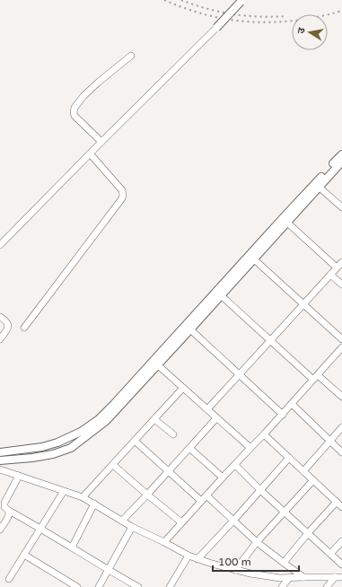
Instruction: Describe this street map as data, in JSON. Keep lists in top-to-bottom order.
{
  "scale_bar": "100 m",
  "north": "left"
}
